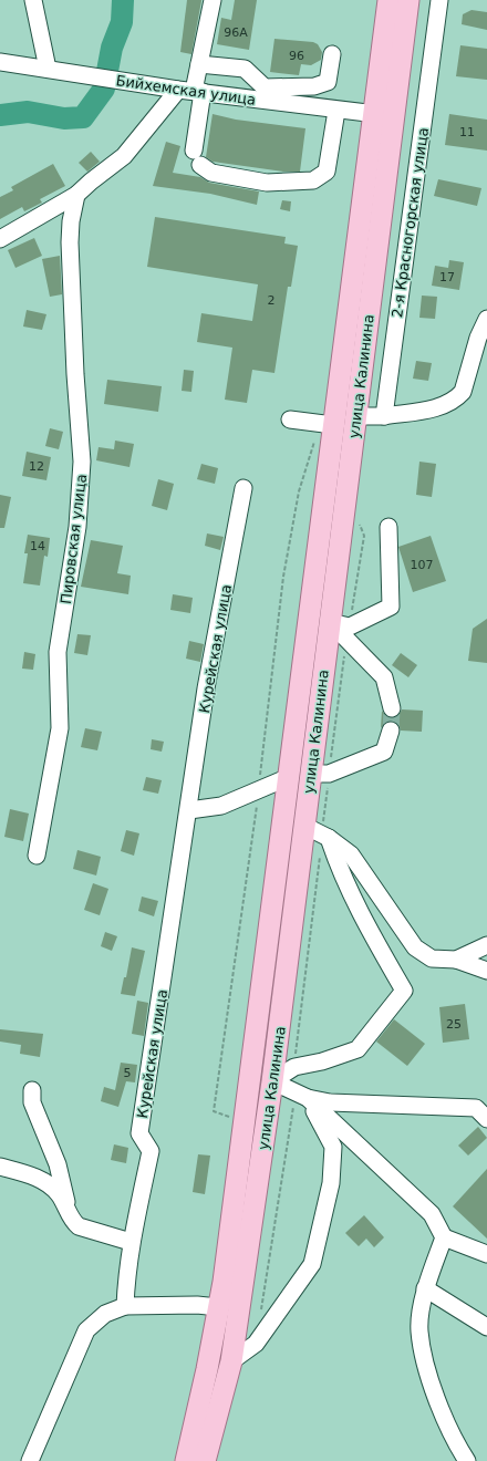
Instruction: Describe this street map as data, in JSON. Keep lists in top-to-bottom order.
{
  "streets": {
    "main road": ["улица Калинина"],
    "street": [
      "Бийхемская улица",
      "2-я Красногорская улица",
      "Пировская улица",
      "Курейская улица"
    ]
  },
  "crossings": [
    ["Бийхемская улица", "улица Калинина"]
  ],
  "house_numbers": [
    "96А",
    "96",
    "11",
    "17",
    "2",
    "12",
    "14",
    "107",
    "25",
    "5"
  ]
}
